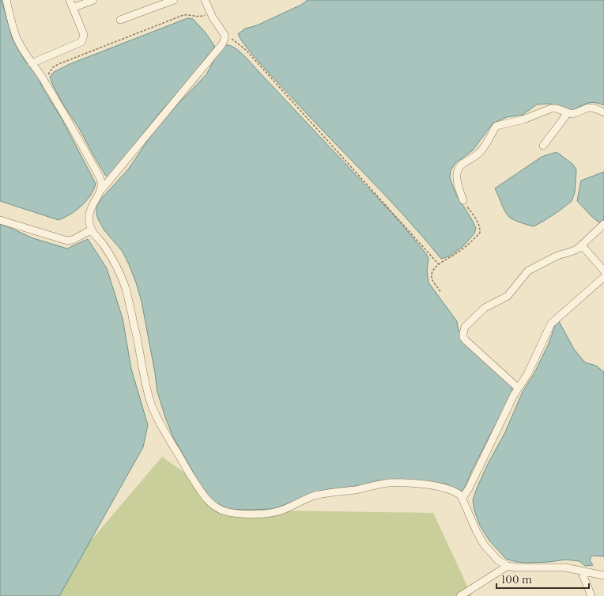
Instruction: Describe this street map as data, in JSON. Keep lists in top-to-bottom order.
{
  "scale_bar": "100 m"
}
